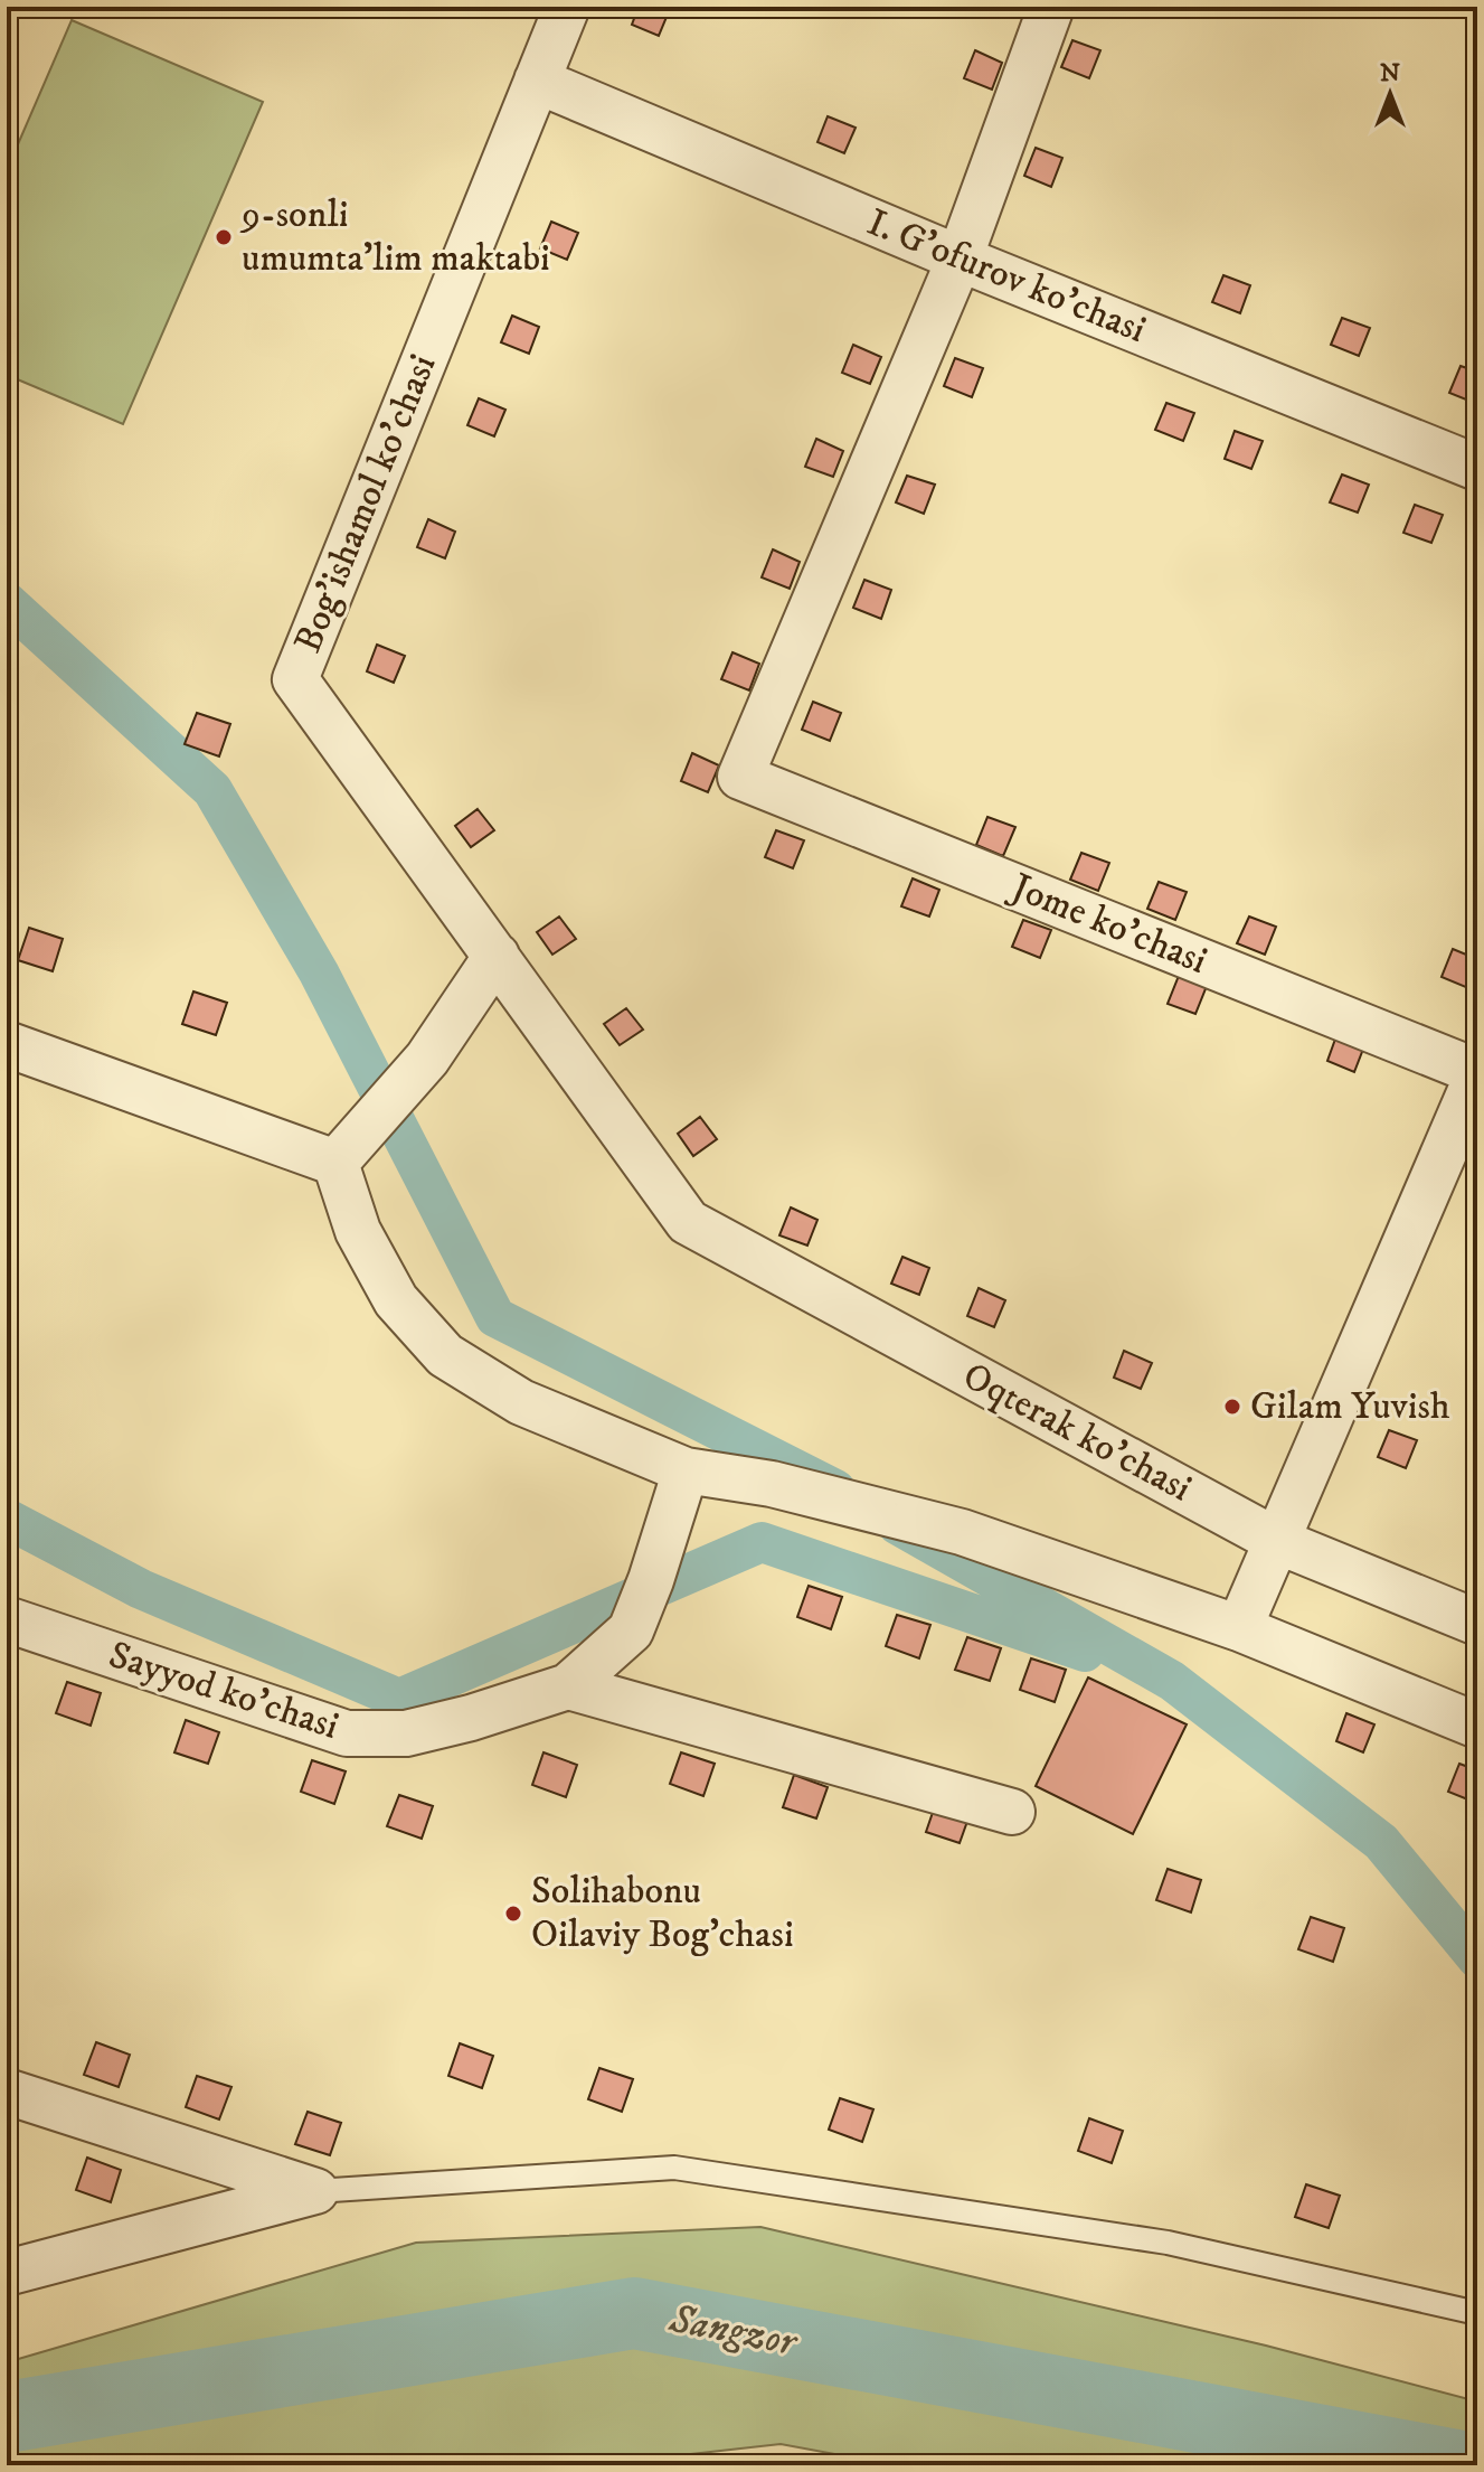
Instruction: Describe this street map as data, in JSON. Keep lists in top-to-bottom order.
{
  "streets": {
    "street": [
      "I. G'ofurov ko'chasi",
      "Bog'ishamol ko'chasi",
      "Jome ko'chasi",
      "Oqterak ko'chasi",
      "Sayyod ko'chasi"
    ]
  },
  "crossings": [
    ["I. G'ofurov ko'chasi", "Bog'ishamol ko'chasi"],
    ["I. G'ofurov ko'chasi", "Jome ko'chasi"],
    ["Bog'ishamol ko'chasi", "Oqterak ko'chasi"]
  ],
  "water": ["Sangzor"],
  "places": ["9-sonli umumta'lim maktabi", "Gilam Yuvish", "Solihabonu Oilaviy Bog’chasi"],
  "north": "top"
}
